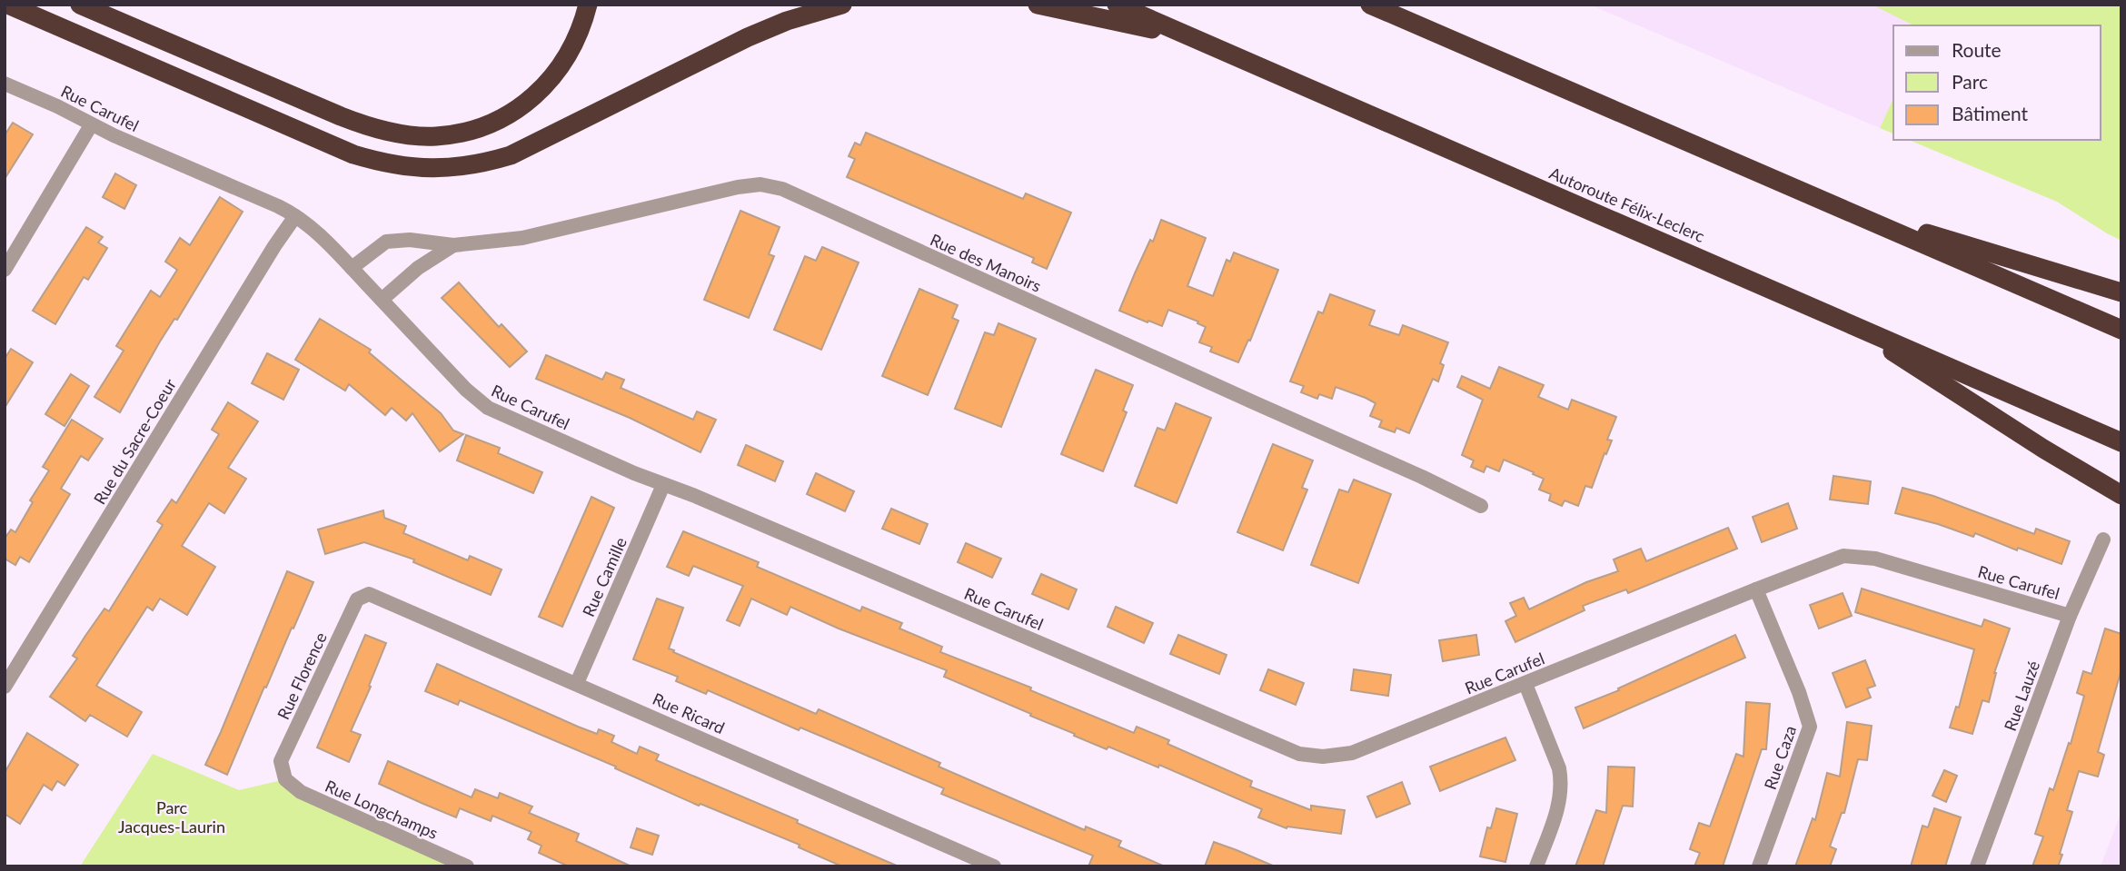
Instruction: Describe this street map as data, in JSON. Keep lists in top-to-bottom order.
{
  "streets": {
    "highway": ["Autoroute Félix-Leclerc"],
    "street": [
      "Rue Carufel",
      "Rue des Manoirs",
      "Rue du Sacre-Coeur",
      "Rue Camille",
      "Rue Florence",
      "Rue Lauzé",
      "Rue Ricard",
      "Rue Caza",
      "Rue Longchamps"
    ]
  },
  "crossings": [
    ["Rue Carufel", "Rue des Manoirs"],
    ["Rue Carufel", "Rue du Sacre-Coeur"],
    ["Rue Carufel", "Rue Camille"],
    ["Rue Carufel", "Rue Lauzé"],
    ["Rue Carufel", "Rue Caza"],
    ["Rue Camille", "Rue Ricard"],
    ["Rue Florence", "Rue Ricard"],
    ["Rue Florence", "Rue Longchamps"]
  ],
  "parks": ["Parc Jacques-Laurin"],
  "legend": ["Route", "Parc", "Bâtiment"]
}
